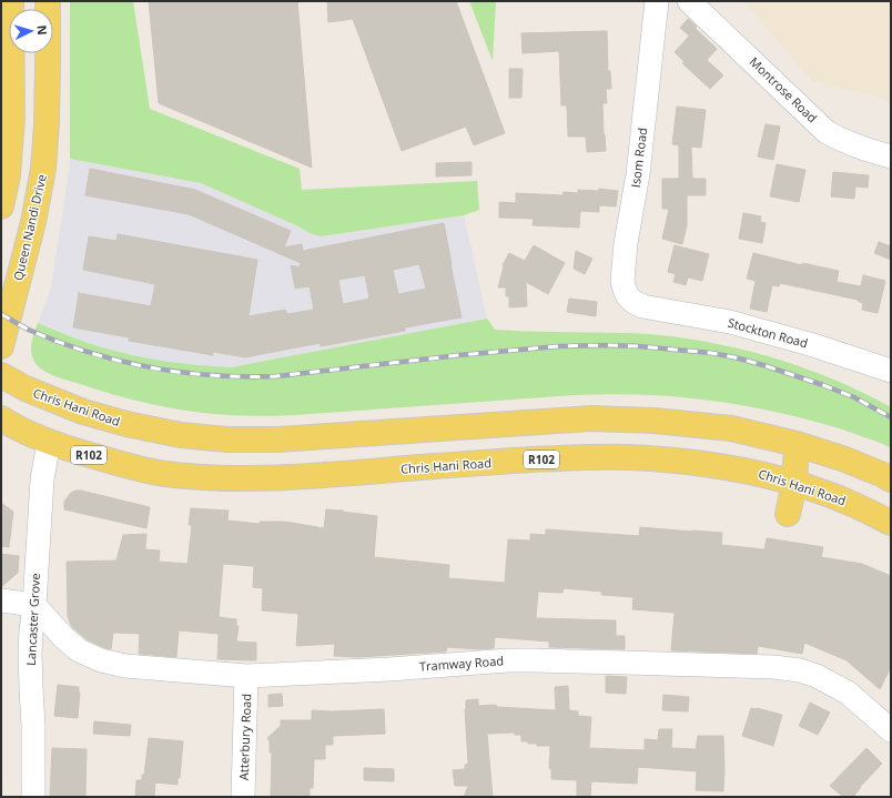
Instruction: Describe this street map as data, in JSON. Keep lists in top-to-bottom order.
{
  "streets": {
    "main road": ["Queen Nandi Drive", "Chris Hani Road", "R102"],
    "street": [
      "Montrose Road",
      "Isom Road",
      "Stockton Road",
      "Lancaster Grove",
      "Tramway Road",
      "Atterbury Road"
    ]
  },
  "crossings": [
    ["Isom Road", "Stockton Road"],
    ["Chris Hani Road", "Lancaster Grove"],
    ["Lancaster Grove", "Tramway Road"],
    ["Tramway Road", "Atterbury Road"]
  ],
  "north": "right"
}
